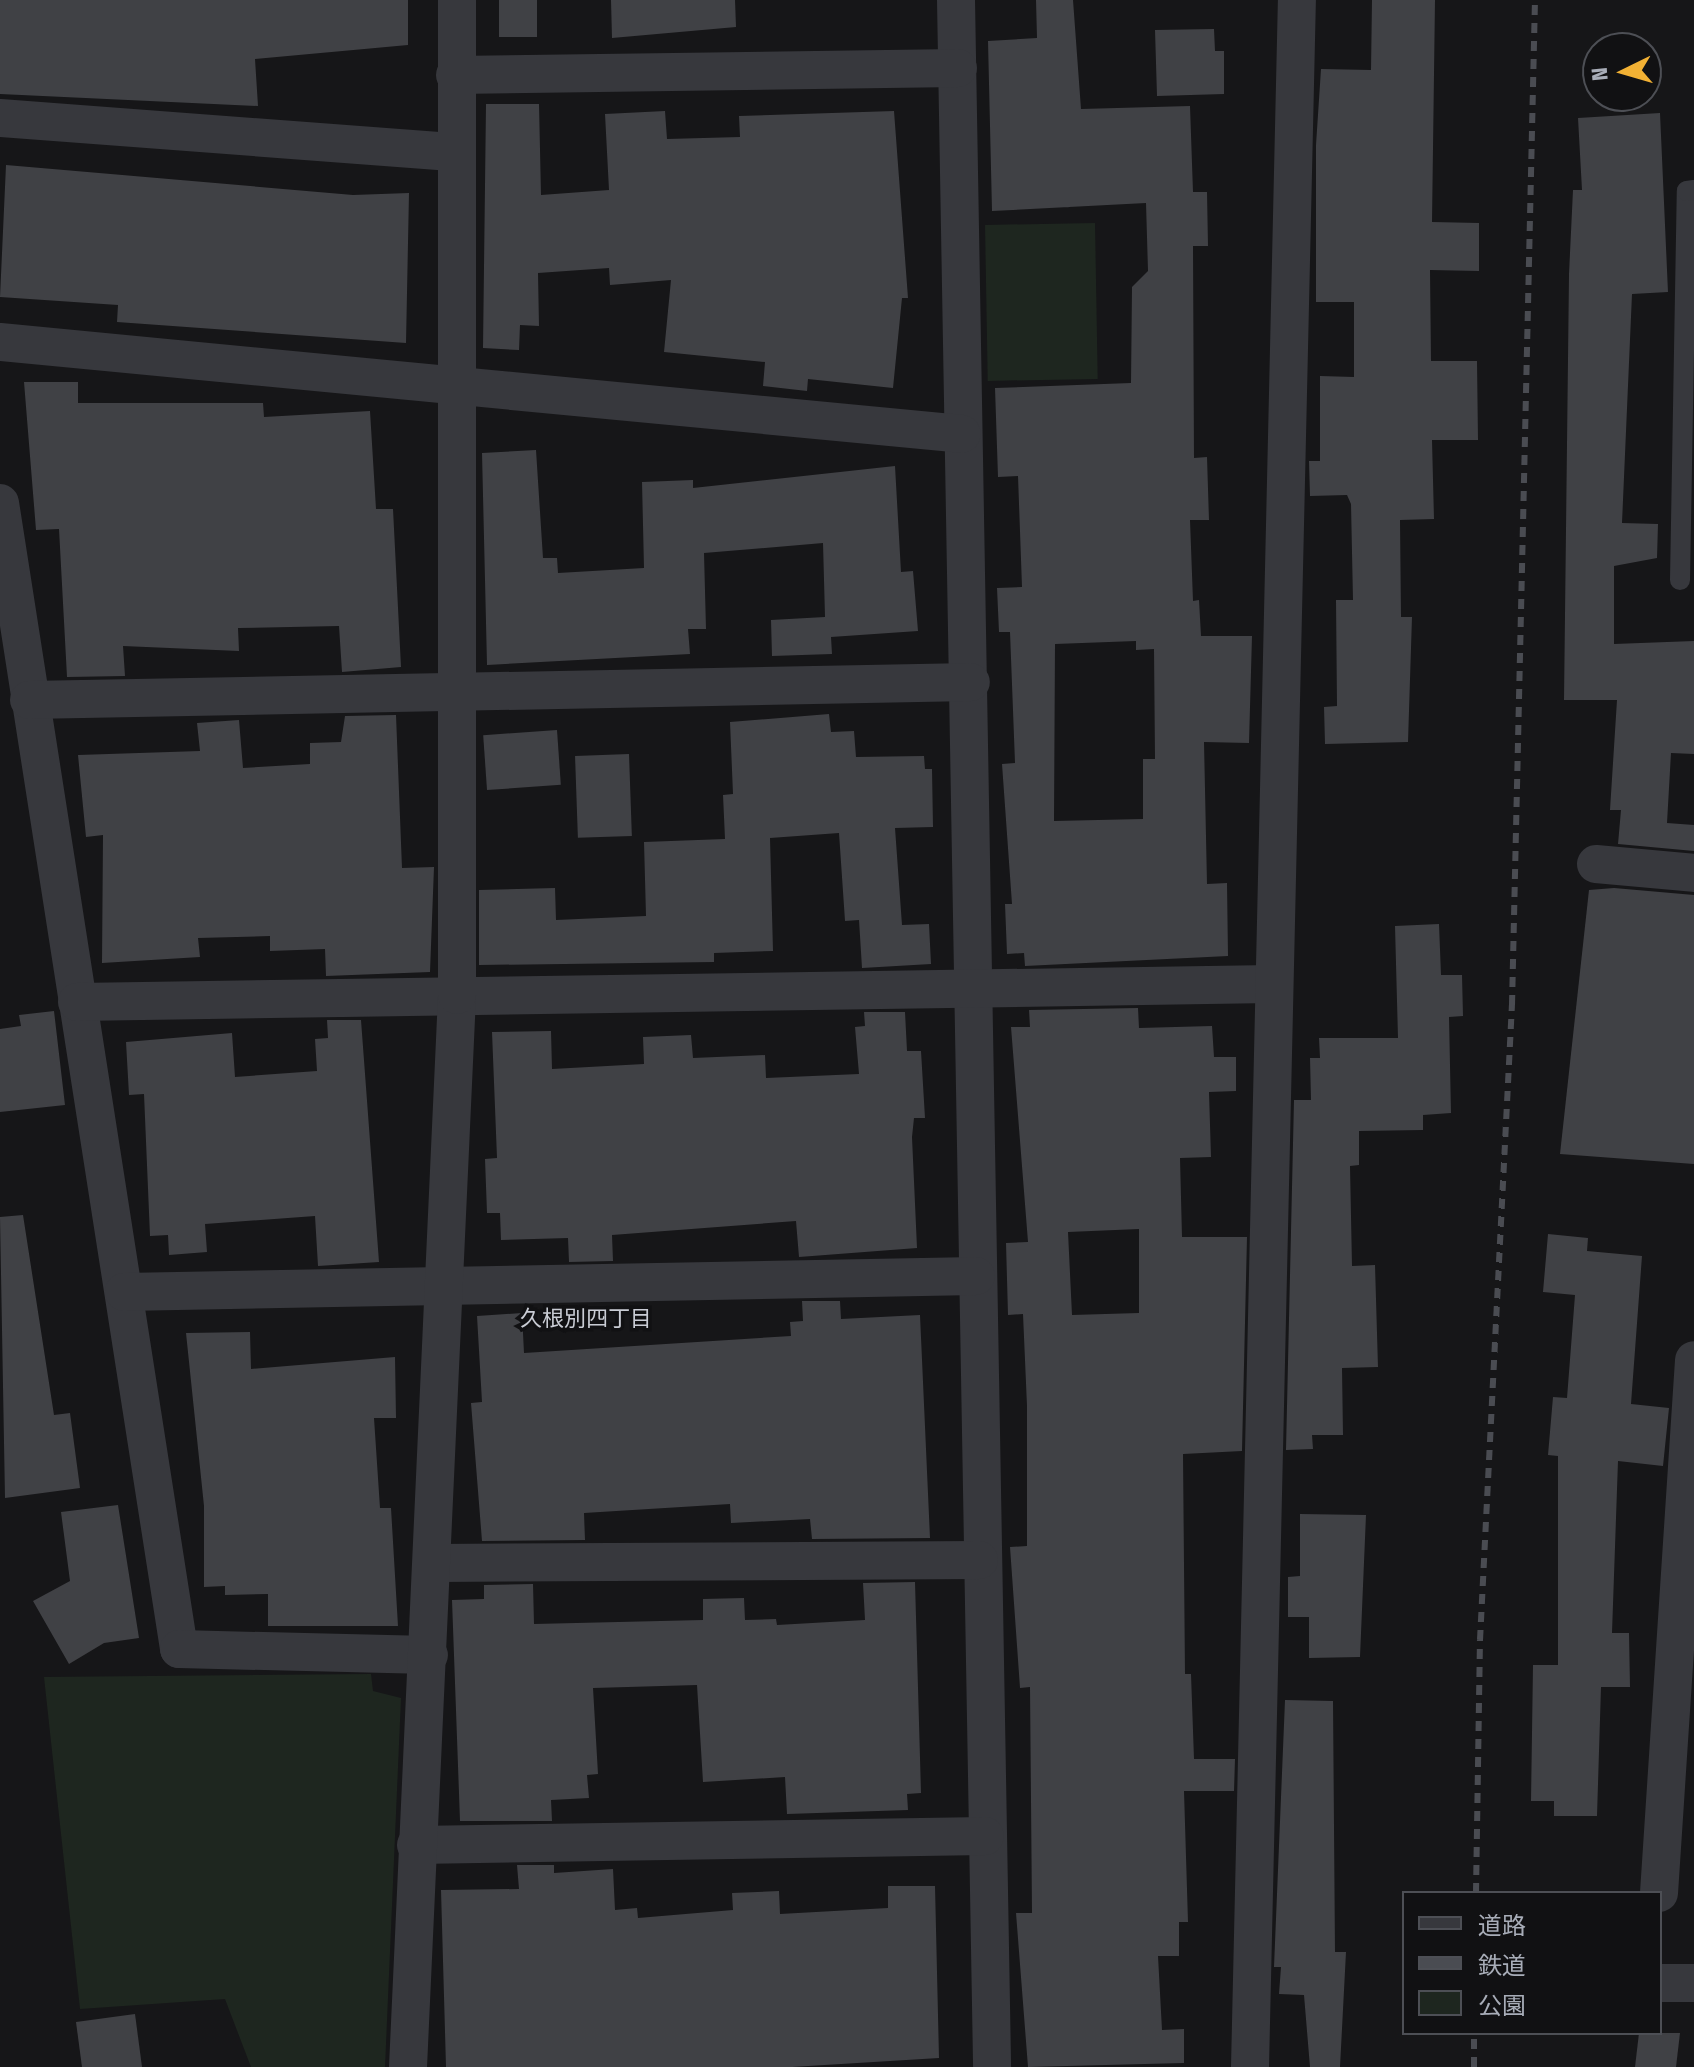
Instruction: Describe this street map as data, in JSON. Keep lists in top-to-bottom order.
{
  "districts": ["久根別四丁目"],
  "legend": ["道路", "鉄道", "公園"],
  "north": "left"
}
